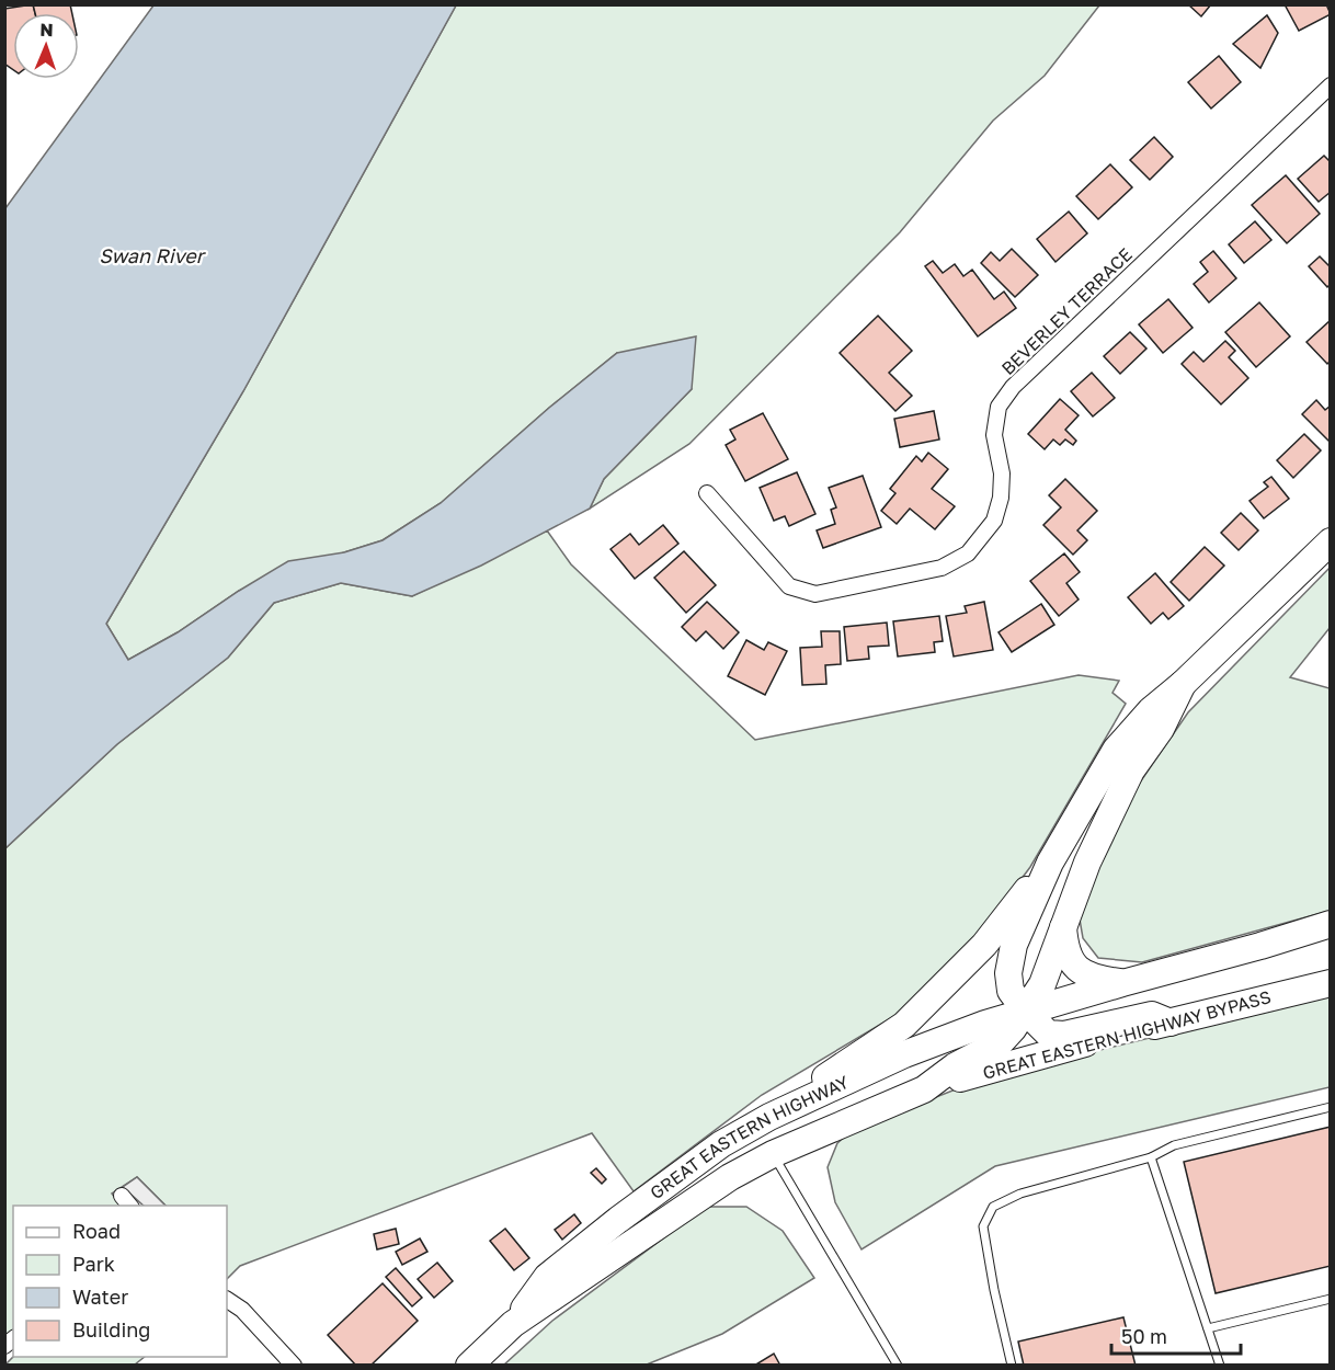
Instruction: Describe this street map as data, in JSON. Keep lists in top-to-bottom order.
{
  "streets": {
    "highway": ["GREAT EASTERN HIGHWAY BYPASS", "GREAT EASTERN HIGHWAY"],
    "street": ["BEVERLEY TERRACE"]
  },
  "crossings": [
    ["GREAT EASTERN HIGHWAY BYPASS", "GREAT EASTERN HIGHWAY"]
  ],
  "water": ["Swan River"],
  "legend": [
    "Road",
    "Park",
    "Water",
    "Building"
  ],
  "scale_bar": "50 m",
  "north": "top"
}
